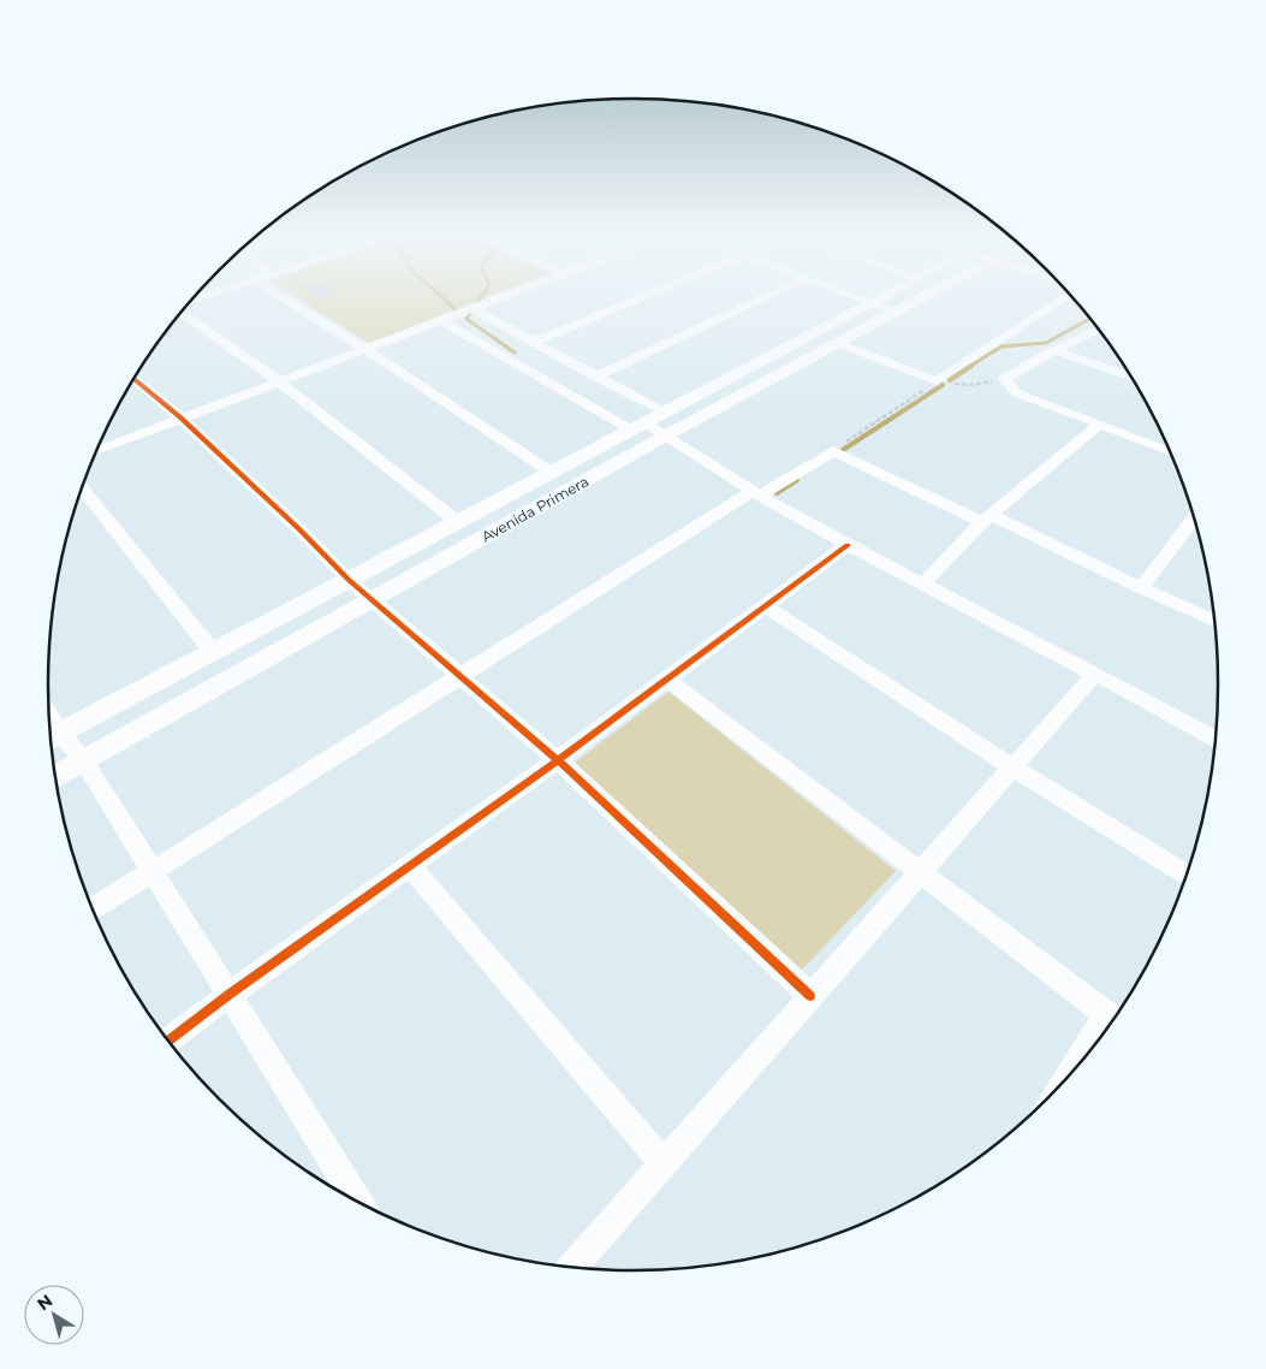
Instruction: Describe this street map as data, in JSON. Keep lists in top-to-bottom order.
{
  "streets": {
    "main road": ["Avenida Primera"]
  },
  "north": "top left"
}
